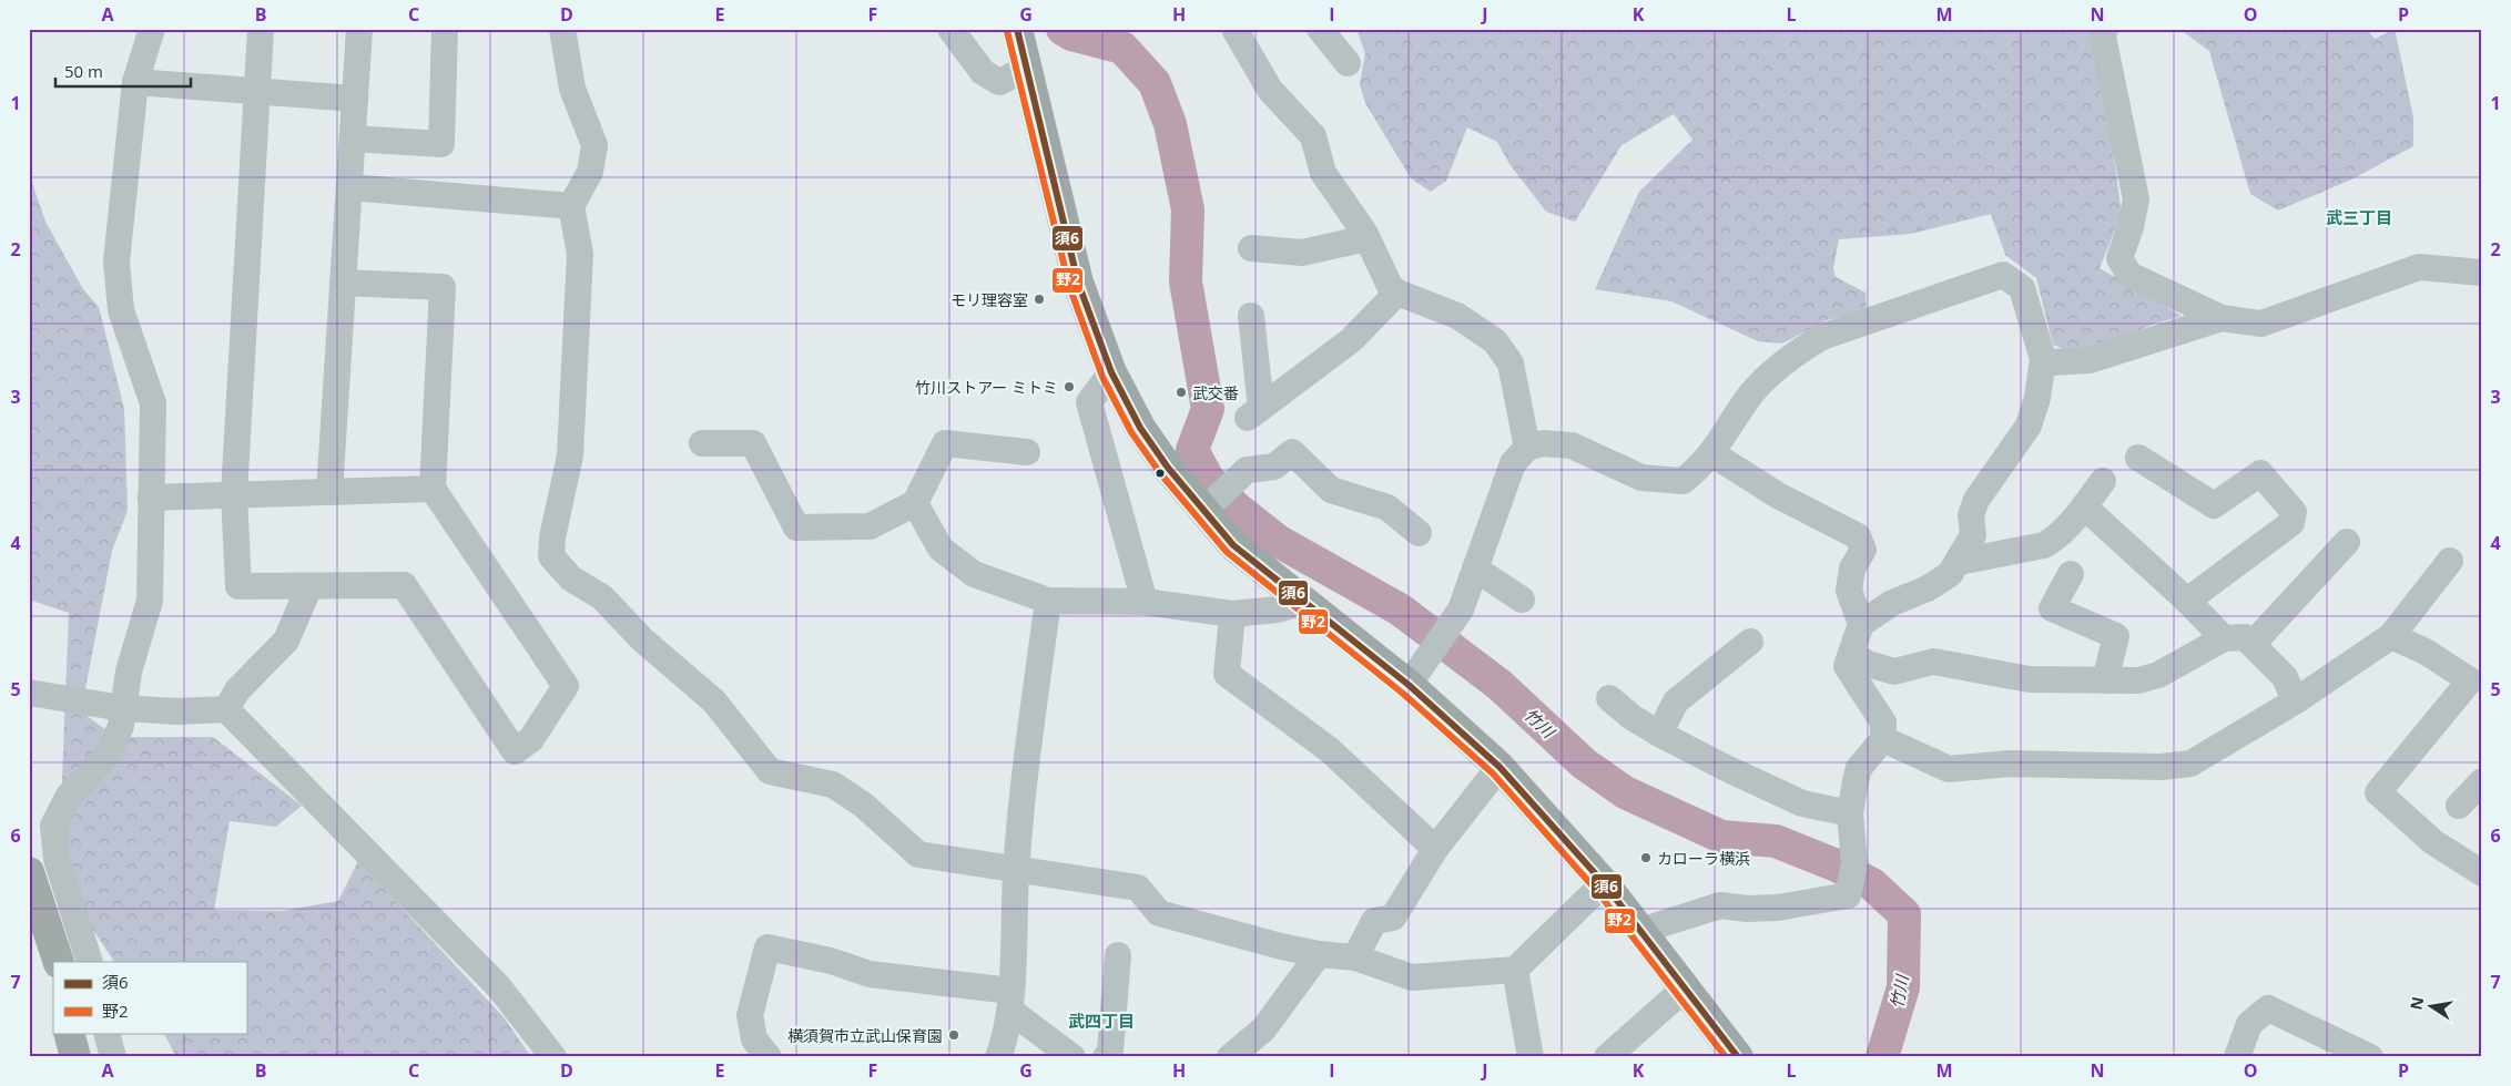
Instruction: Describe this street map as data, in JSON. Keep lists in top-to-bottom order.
{
  "districts": ["武三丁目", "武四丁目"],
  "water": ["竹川"],
  "places": [
    "モリ理容室",
    "竹川ストアー ミトミ",
    "武交番",
    "カローラ横浜",
    "横須賀市立武山保育園"
  ],
  "lines": ["transit line 須6", "transit line 野2"],
  "legend": ["須6", "野2"],
  "scale_bar": "50 m",
  "north": "left",
  "grid": {
    "columns": [
      "A",
      "B",
      "C",
      "D",
      "E",
      "F",
      "G",
      "H",
      "I",
      "J",
      "K",
      "L",
      "M",
      "N",
      "O",
      "P"
    ],
    "rows": [
      "1",
      "2",
      "3",
      "4",
      "5",
      "6",
      "7"
    ]
  }
}
